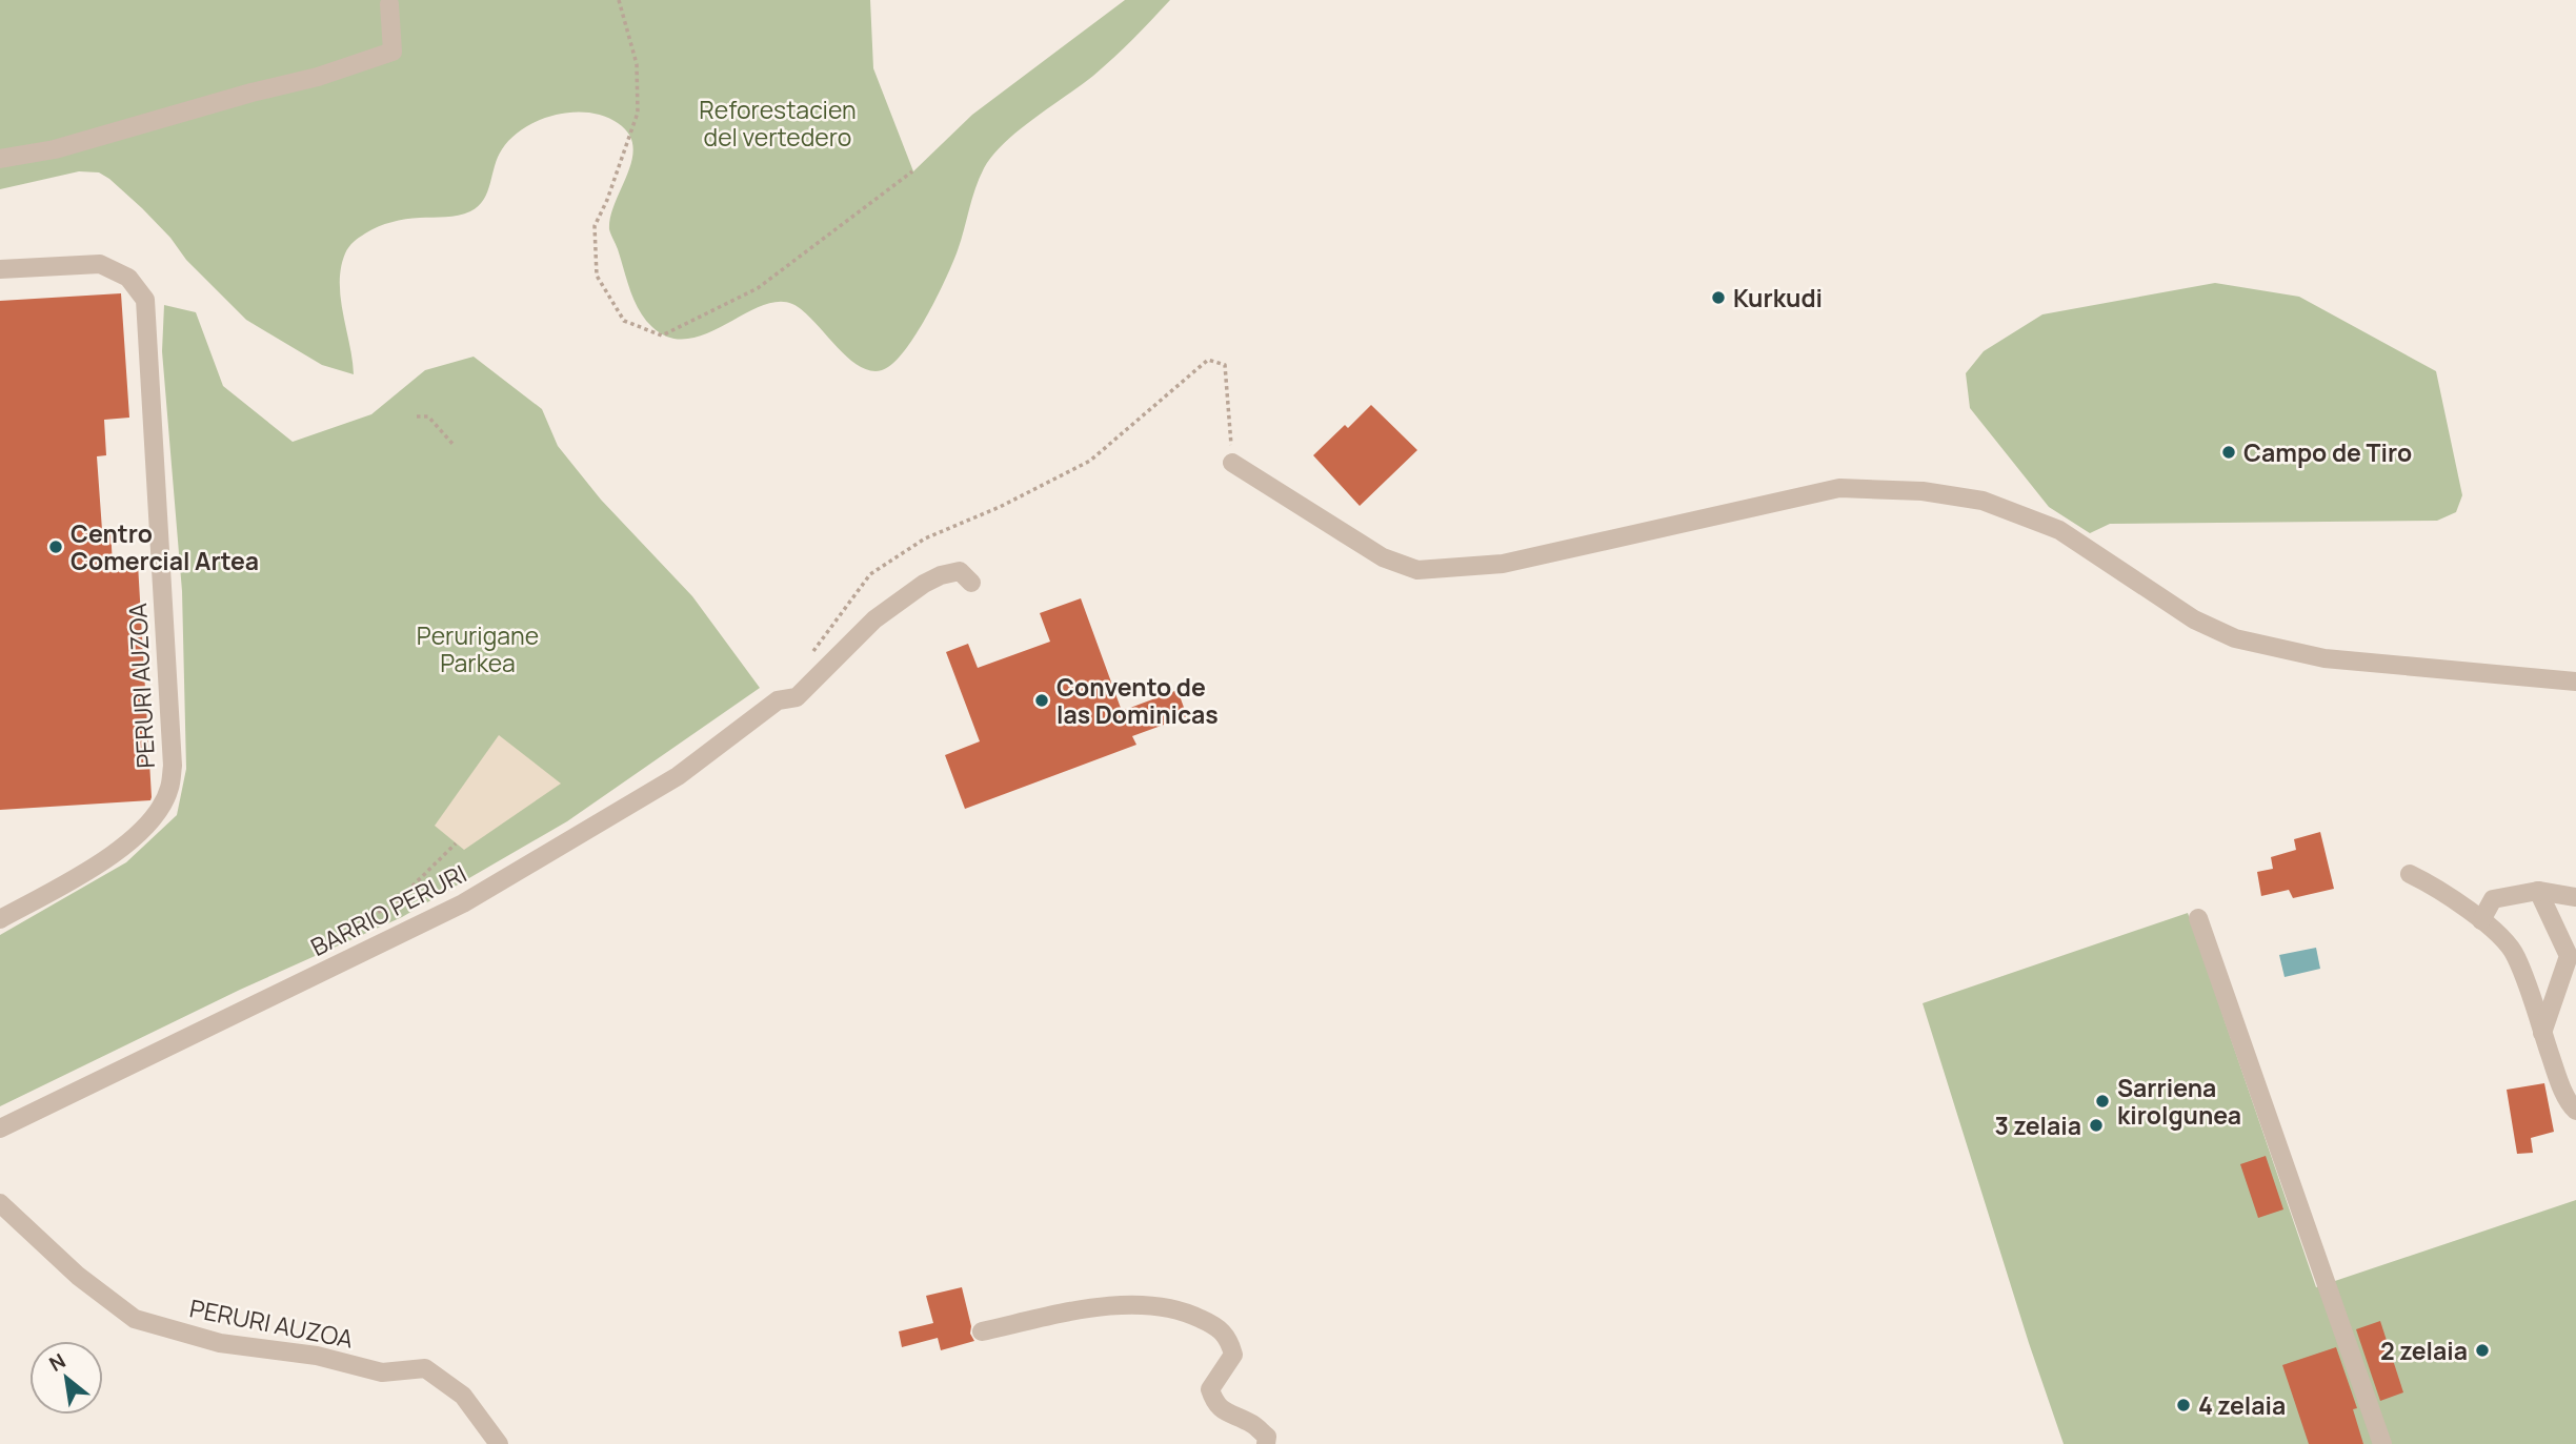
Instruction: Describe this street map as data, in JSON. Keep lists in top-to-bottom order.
{
  "streets": {
    "street": ["PERURI AUZOA", "BARRIO PERURI"]
  },
  "parks": ["Reforestacien del vertedero", "Perurigane Parkea"],
  "places": [
    "Kurkudi",
    "Campo de Tiro",
    "Centro Comercial Artea",
    "Convento de las Dominicas",
    "Sarriena kirolgunea",
    "3 zelaia",
    "2 zelaia",
    "4 zelaia"
  ],
  "north": "top left"
}
